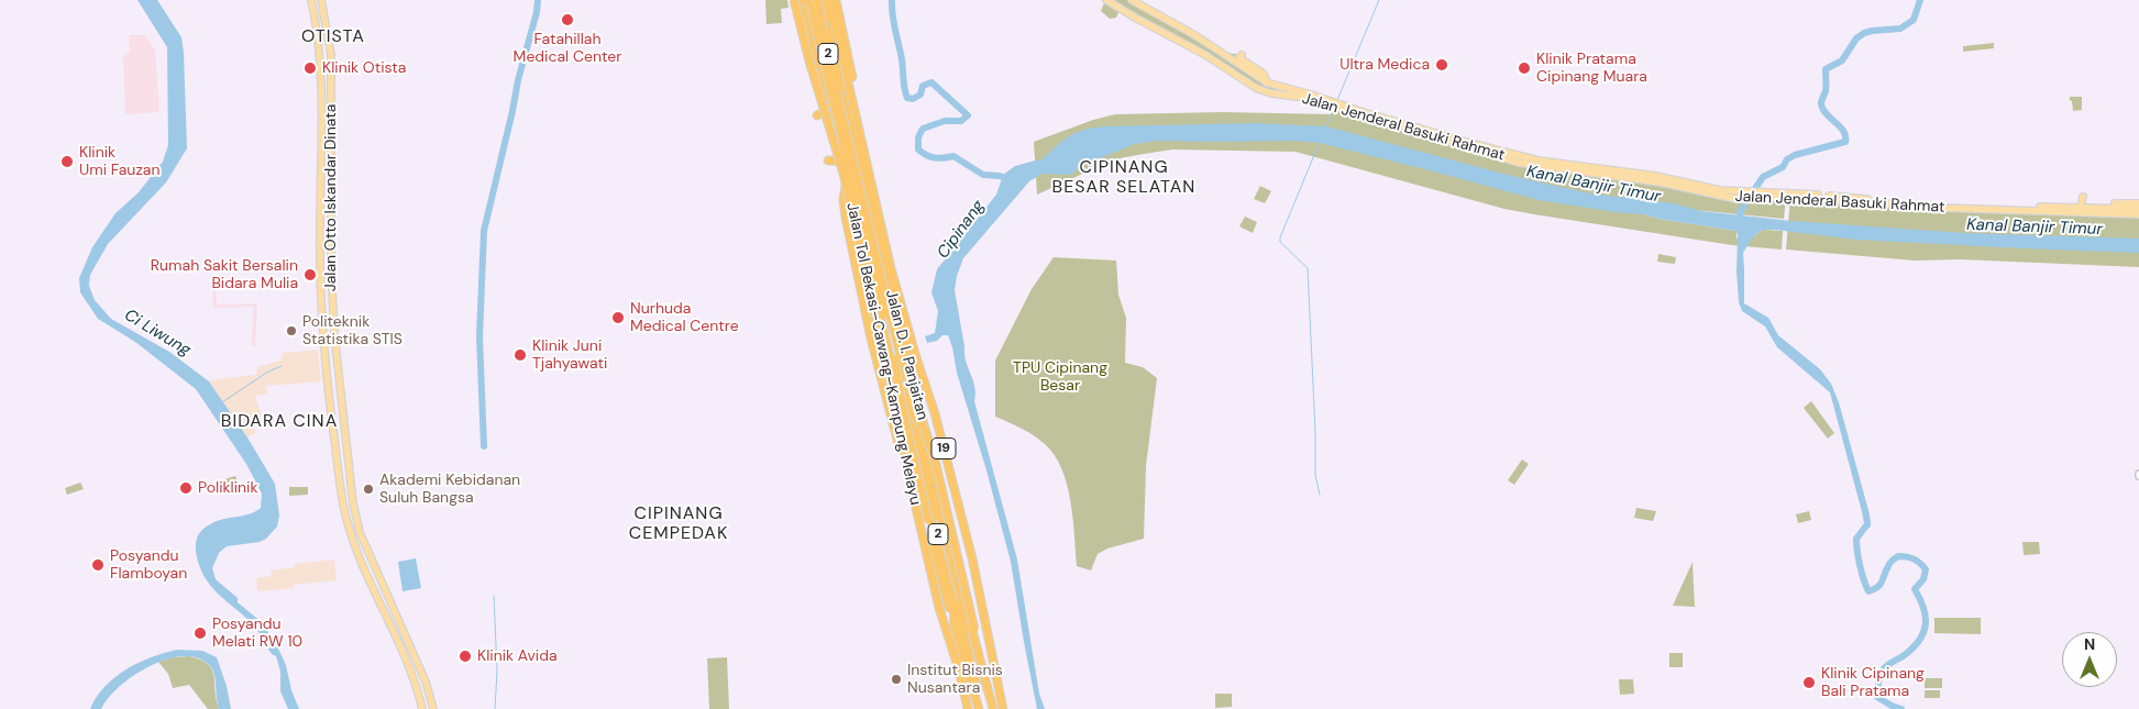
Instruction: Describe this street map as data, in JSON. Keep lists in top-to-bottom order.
{
  "streets": {
    "highway": [
      "2",
      "Jalan Tol Bekasi–Cawang–Kampung Melayu",
      "Jalan D. I. Panjaitan",
      "19"
    ],
    "main road": ["Jalan Jenderal Basuki Rahmat", "Jalan Otto Iskandar Dinata"]
  },
  "crossings": [
    ["2", "Jalan D. I. Panjaitan"]
  ],
  "districts": [
    "OTISTA",
    "CIPINANG BESAR SELATAN",
    "BIDARA CINA",
    "CIPINANG CEMPEDAK"
  ],
  "water": ["Kanal Banjir Timur", "Cipinang", "Ci Liwung"],
  "parks": ["TPU Cipinang Besar"],
  "places": [
    "Fatahillah Medical Center",
    "Ultra Medica",
    "Klinik Otista",
    "Klinik Pratama Cipinang Muara",
    "Klinik Umi Fauzan",
    "Rumah Sakit Bersalin Bidara Mulia",
    "Nurhuda Medical Centre",
    "Politeknik Statistika STIS",
    "Klinik Juni Tjahyawati",
    "Poliklinik",
    "Akademi Kebidanan Suluh Bangsa",
    "Posyandu Flamboyan",
    "Posyandu Melati RW 10",
    "Klinik Avida",
    "Institut Bisnis Nusantara",
    "Klinik Cipinang Bali Pratama"
  ],
  "north": "top"
}
